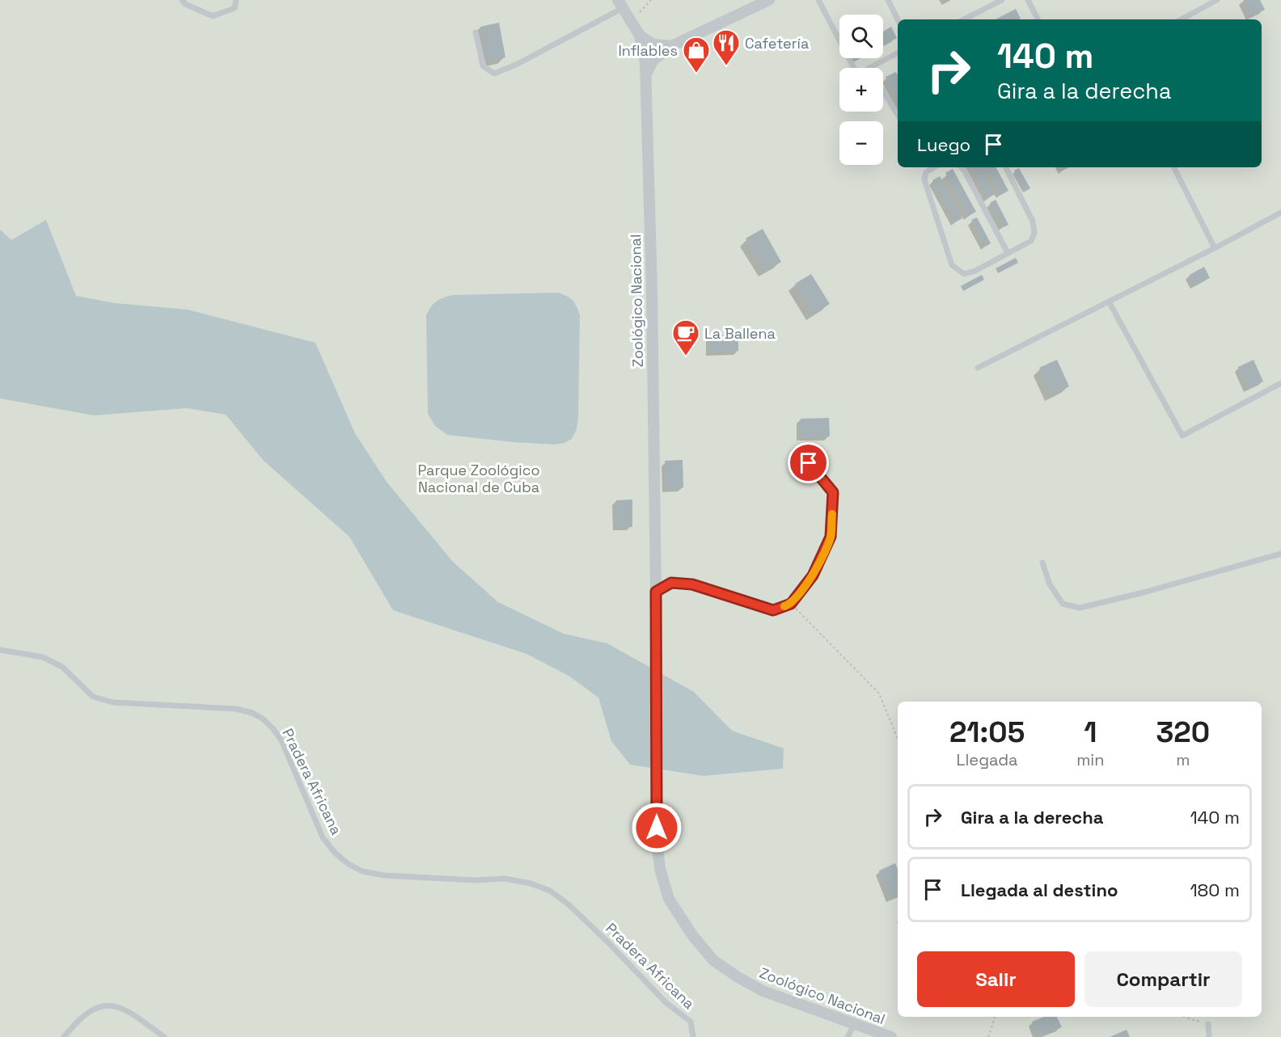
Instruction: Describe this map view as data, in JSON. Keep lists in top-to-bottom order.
{
  "streets": {
    "street": ["Zoológico Nacional"],
    "lane": ["Pradera Africana"]
  },
  "parks": ["Parque Zoológico Nacional de Cuba"],
  "places": {
    "restaurant": ["Cafetería"],
    "shop": ["Inflables"],
    "cafe": ["La Ballena"]
  },
  "page": {
    "map_buttons": ["+", "−"],
    "turn": ["140 m", "Gira a la derecha"],
    "then": "Luego",
    "eta": [
      "21:05",
      "Llegada",
      "1",
      "min",
      "320",
      "m"
    ],
    "list": [
      {
        "name": "Gira a la derecha",
        "value": "140 m"
      },
      {
        "name": "Llegada al destino",
        "value": "180 m"
      }
    ],
    "buttons": ["Salir", "Compartir"]
  }
}
